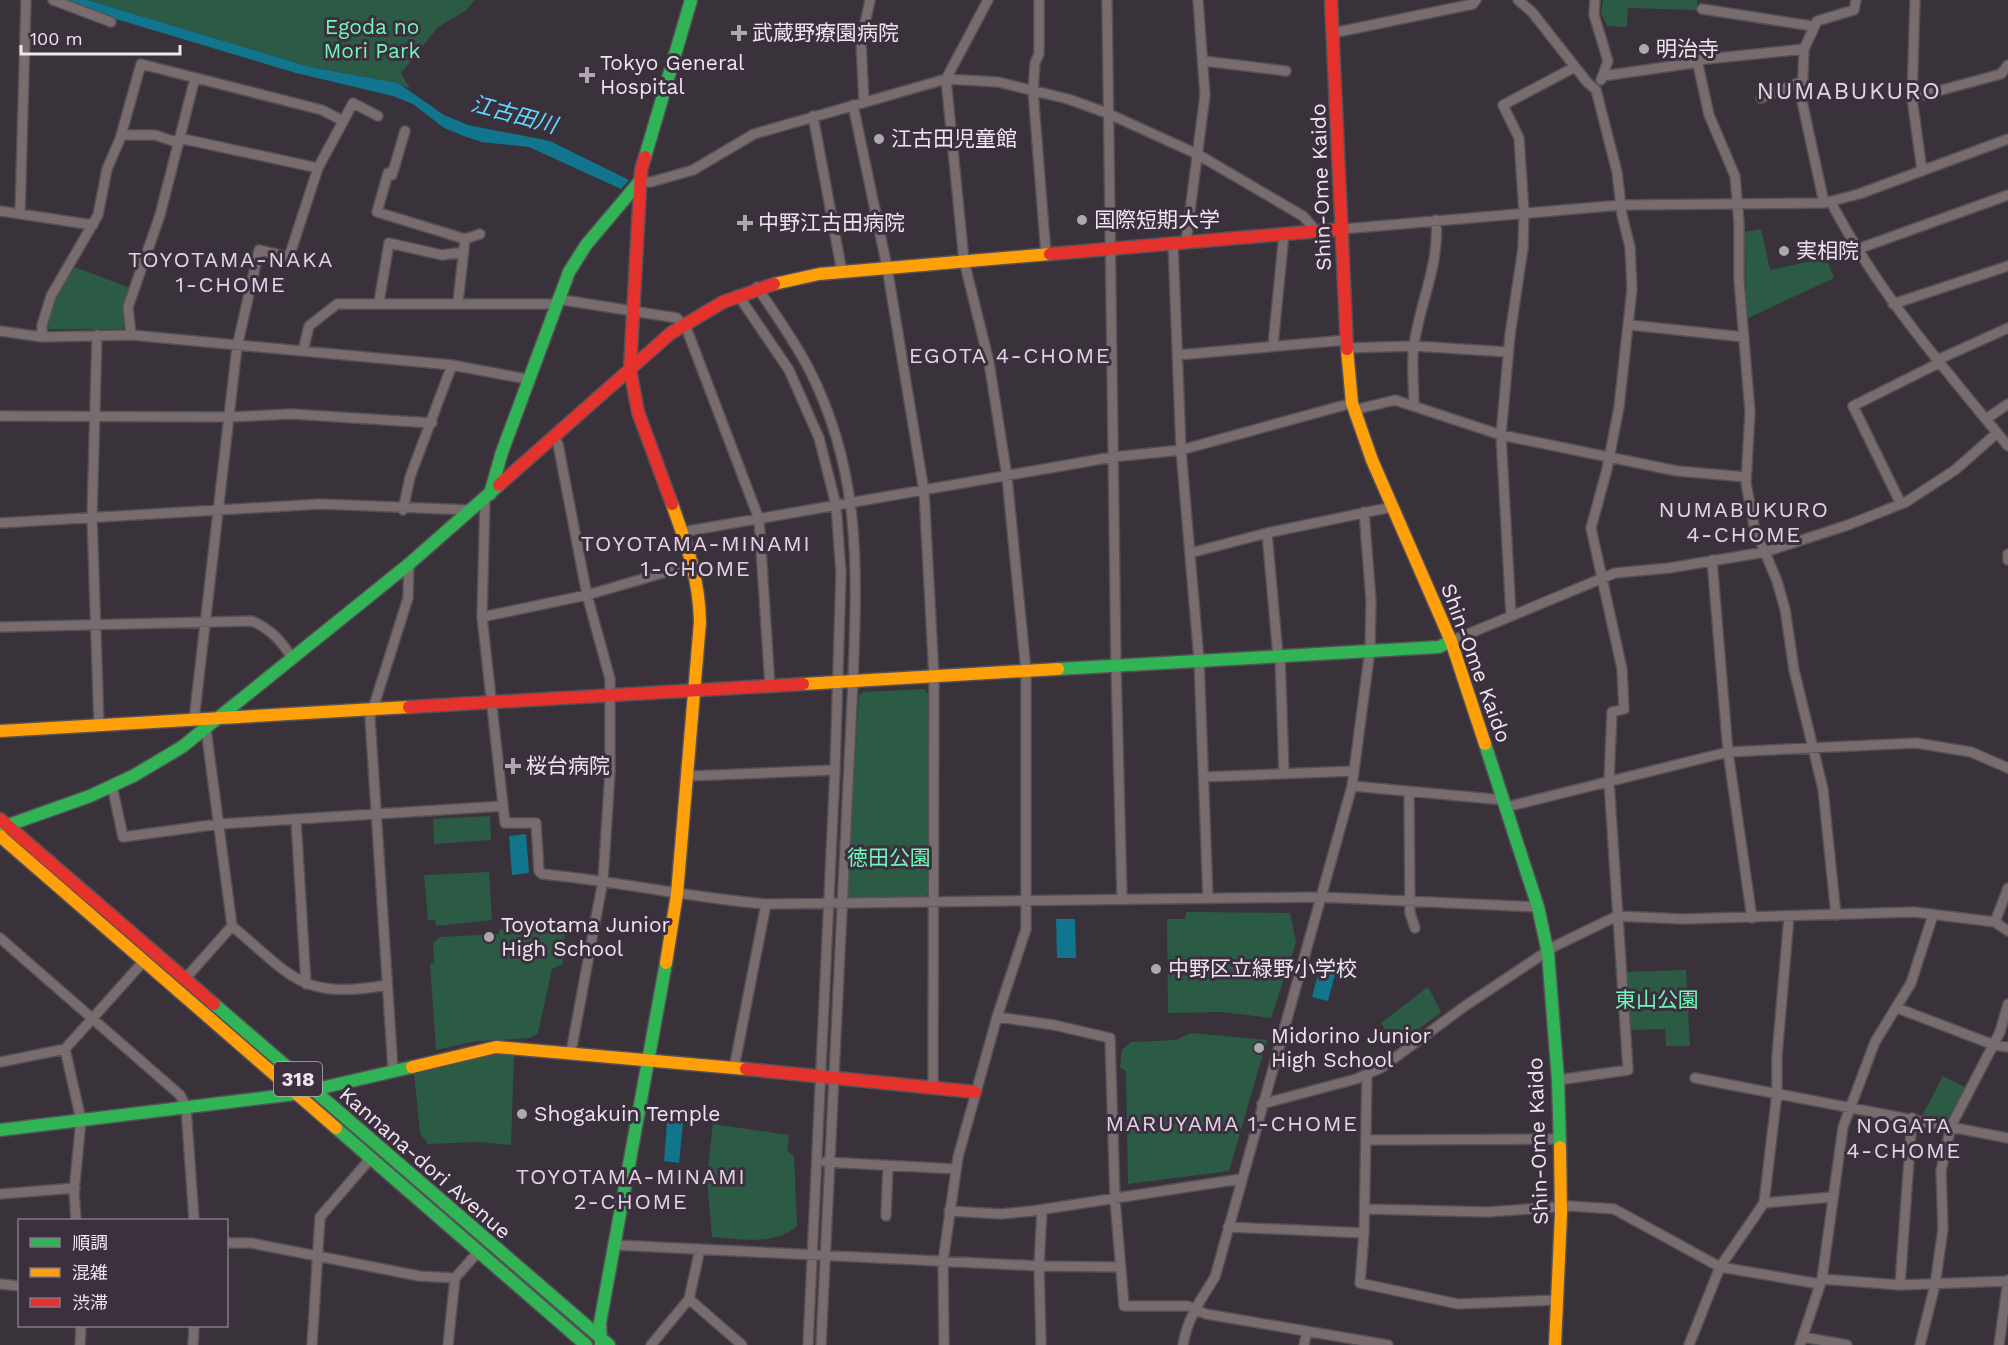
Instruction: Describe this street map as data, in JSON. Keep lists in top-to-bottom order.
{
  "streets": {
    "street": ["Shin-Ome Kaido", "318", "Kannana-dori Avenue"]
  },
  "districts": [
    "NUMABUKURO",
    "TOYOTAMA-NAKA 1-CHOME",
    "EGOTA 4-CHOME",
    "NUMABUKURO 4-CHOME",
    "TOYOTAMA-MINAMI 1-CHOME",
    "MARUYAMA 1-CHOME",
    "NOGATA 4-CHOME",
    "TOYOTAMA-MINAMI 2-CHOME"
  ],
  "water": ["江古田川"],
  "parks": ["Egoda no Mori Park", "徳田公園", "東山公園"],
  "places": {
    "health": [
      "武蔵野療園病院",
      "Tokyo General Hospital",
      "中野江古田病院",
      "桜台病院"
    ],
    "other": [
      "明治寺",
      "江古田児童館",
      "国際短期大学",
      "実相院",
      "Toyotama Junior High School",
      "中野区立緑野小学校",
      "Midorino Junior High School",
      "Shogakuin Temple"
    ]
  },
  "legend": ["順調", "混雑", "渋滞"],
  "scale_bar": "100 m"
}
